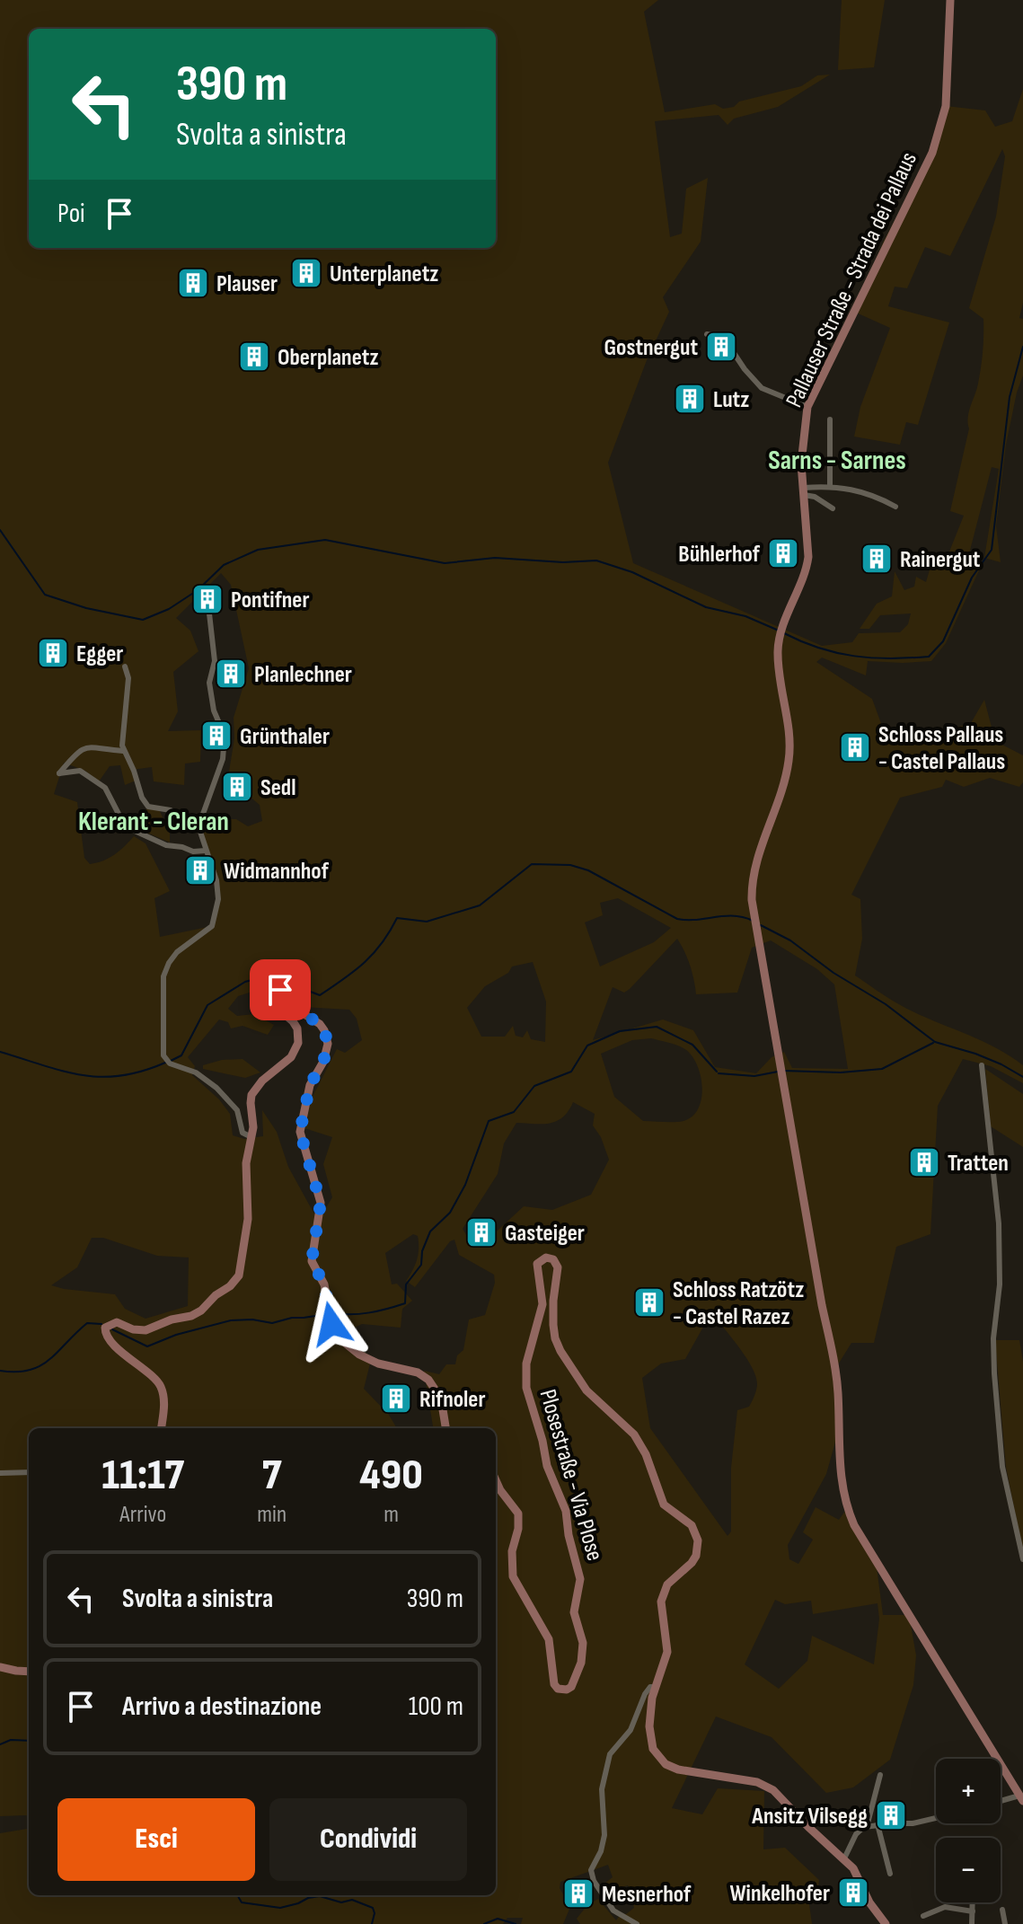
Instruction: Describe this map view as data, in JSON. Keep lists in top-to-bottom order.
{
  "streets": {
    "street": ["Pallauser Straße - Strada dei Pallaus", "Plosestraße - Via Plose"]
  },
  "districts": ["Sarns - Sarnes", "Klerant - Cleran"],
  "places": {
    "building": [
      "Unterplanetz",
      "Plauser",
      "Gostnergut",
      "Oberplanetz",
      "Lutz",
      "Bühlerhof",
      "Rainergut",
      "Pontifner",
      "Egger",
      "Planlechner",
      "Grünthaler",
      "Schloss Pallaus - Castel Pallaus",
      "Sedl",
      "Widmannhof",
      "Tratten",
      "Gasteiger",
      "Schloss Ratzötz - Castel Razez",
      "Rifnoler",
      "Ansitz Vilsegg",
      "Winkelhofer",
      "Mesnerhof"
    ]
  },
  "page": {
    "turn": ["390 m", "Svolta a sinistra"],
    "then": "Poi",
    "eta": [
      "11:17",
      "Arrivo",
      "7",
      "min",
      "490",
      "m"
    ],
    "list": [
      {
        "name": "Svolta a sinistra",
        "value": "390 m"
      },
      {
        "name": "Arrivo a destinazione",
        "value": "100 m"
      }
    ],
    "map_buttons": ["+", "−"],
    "buttons": ["Esci", "Condividi"]
  }
}
